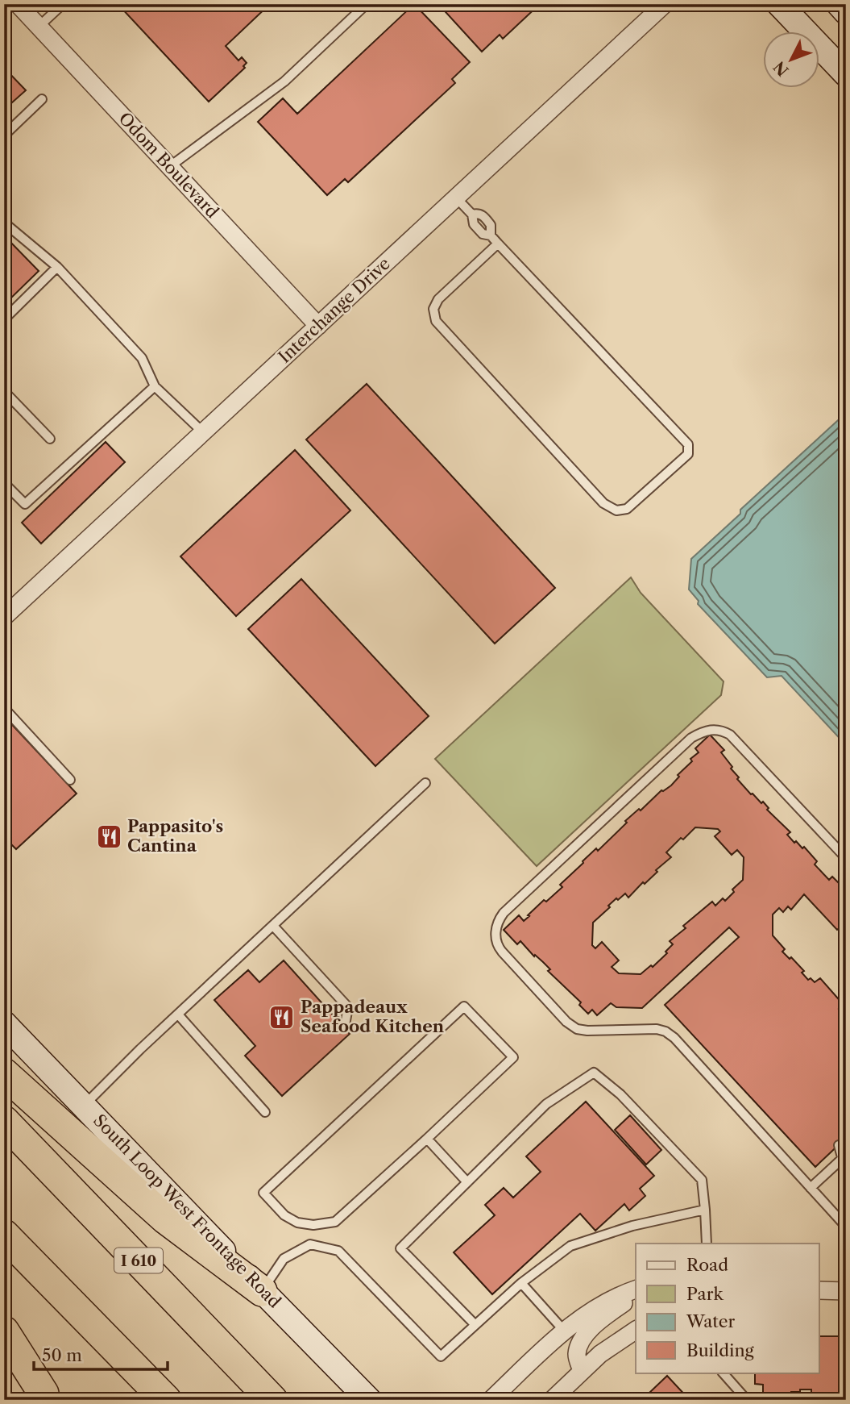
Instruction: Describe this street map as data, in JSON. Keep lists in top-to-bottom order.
{
  "streets": {
    "highway": ["I 610"],
    "main road": ["South Loop West Frontage Road"],
    "street": ["Odom Boulevard", "Interchange Drive"]
  },
  "crossings": [
    ["Odom Boulevard", "Interchange Drive"]
  ],
  "places": {
    "restaurant": ["Pappasito's Cantina", "Pappadeaux Seafood Kitchen"]
  },
  "legend": [
    "Road",
    "Park",
    "Water",
    "Building"
  ],
  "scale_bar": "50 m",
  "north": "bottom left"
}
